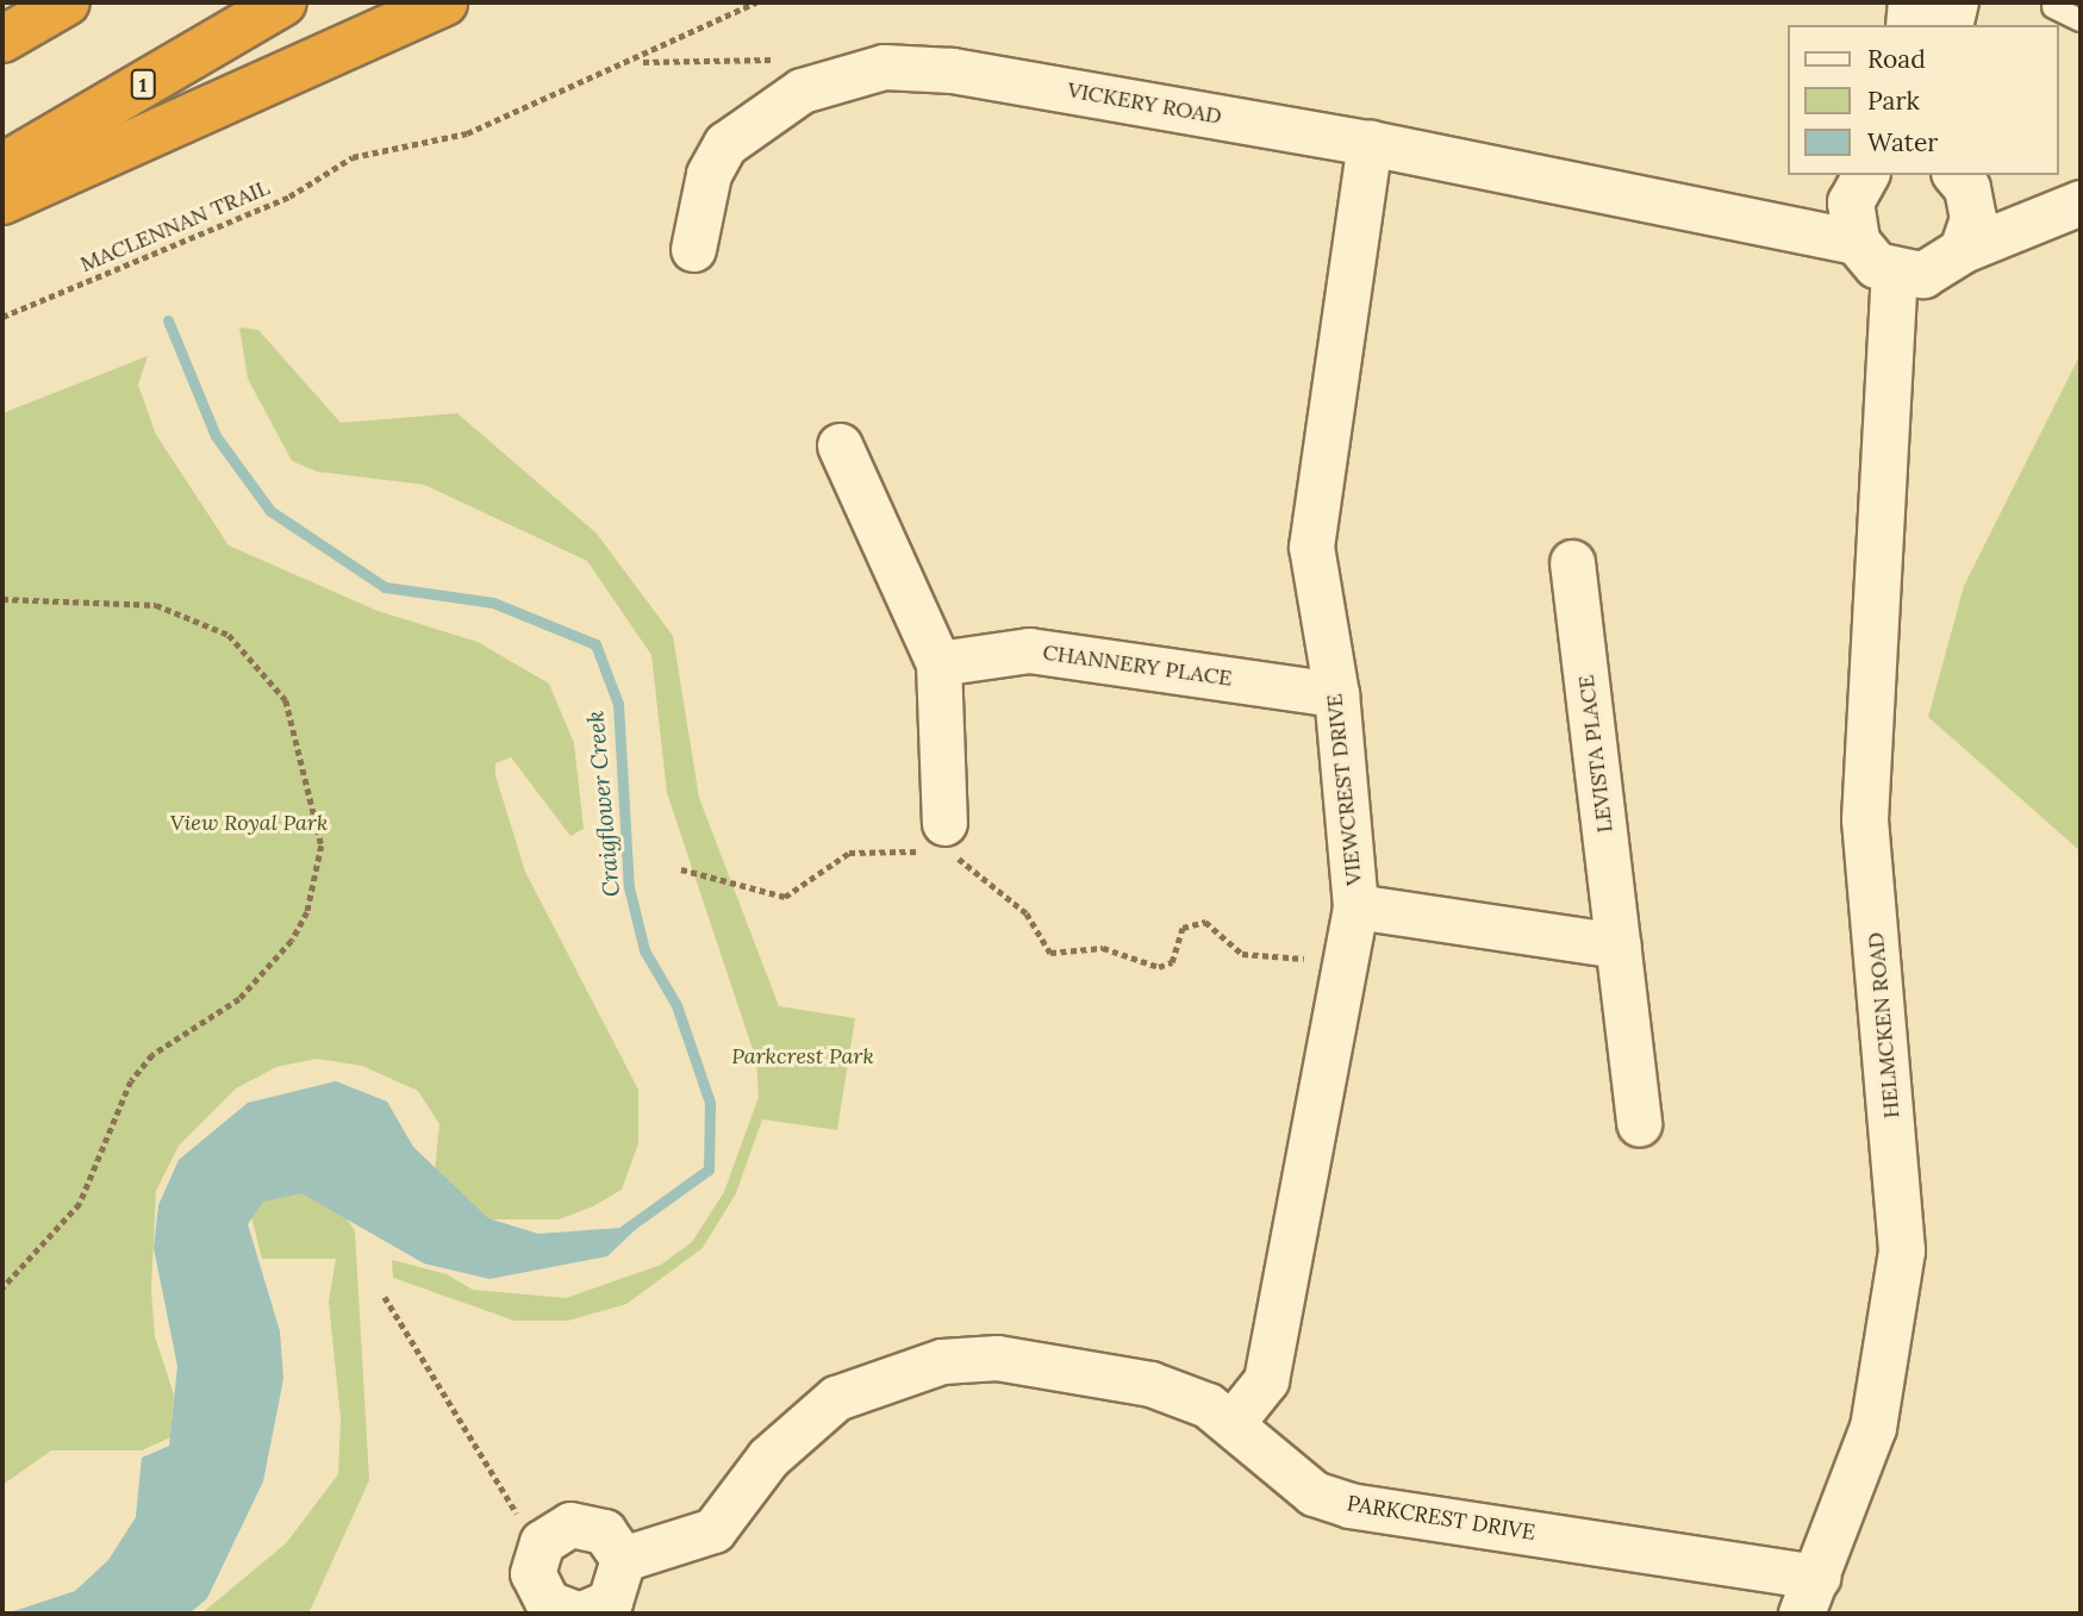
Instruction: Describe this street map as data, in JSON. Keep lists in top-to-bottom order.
{
  "streets": {
    "highway": ["1"],
    "main road": ["HELMCKEN ROAD"],
    "street": [
      "VICKERY ROAD",
      "CHANNERY PLACE",
      "LEVISTA PLACE",
      "VIEWCREST DRIVE",
      "PARKCREST DRIVE"
    ],
    "path": ["MACLENNAN TRAIL"]
  },
  "crossings": [
    ["VICKERY ROAD", "VIEWCREST DRIVE"],
    ["CHANNERY PLACE", "VIEWCREST DRIVE"],
    ["VIEWCREST DRIVE", "PARKCREST DRIVE"],
    ["HELMCKEN ROAD", "PARKCREST DRIVE"]
  ],
  "water": ["Craigflower Creek"],
  "parks": ["View Royal Park", "Parkcrest Park"],
  "legend": ["Road", "Park", "Water"]
}
